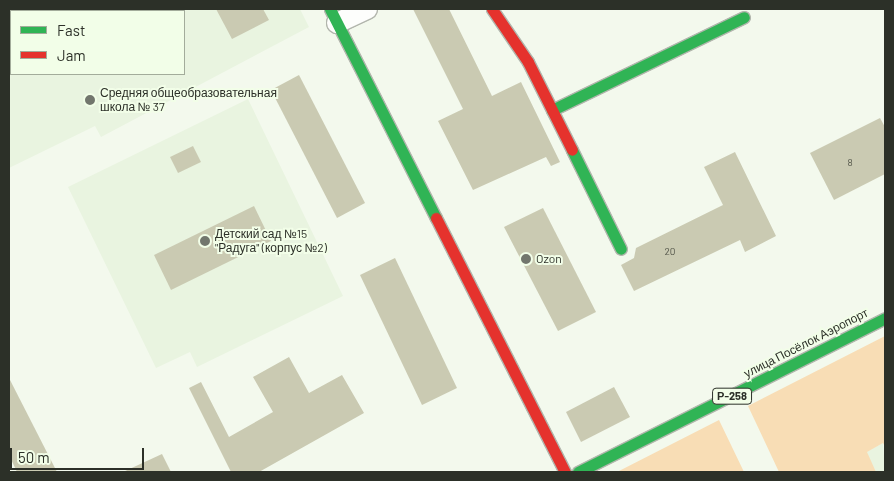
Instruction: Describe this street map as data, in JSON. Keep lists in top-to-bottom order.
{
  "streets": {
    "main road": ["улица Посёлок Аэропорт", "Р-258"]
  },
  "places": ["Средняя общеобразовательная школа № 37", "Детский сад №15 \"Радуга\" (корпус №2)", "Ozon"],
  "house_numbers": ["8", "20"],
  "legend": ["Fast", "Jam"],
  "scale_bar": "50 m"
}
